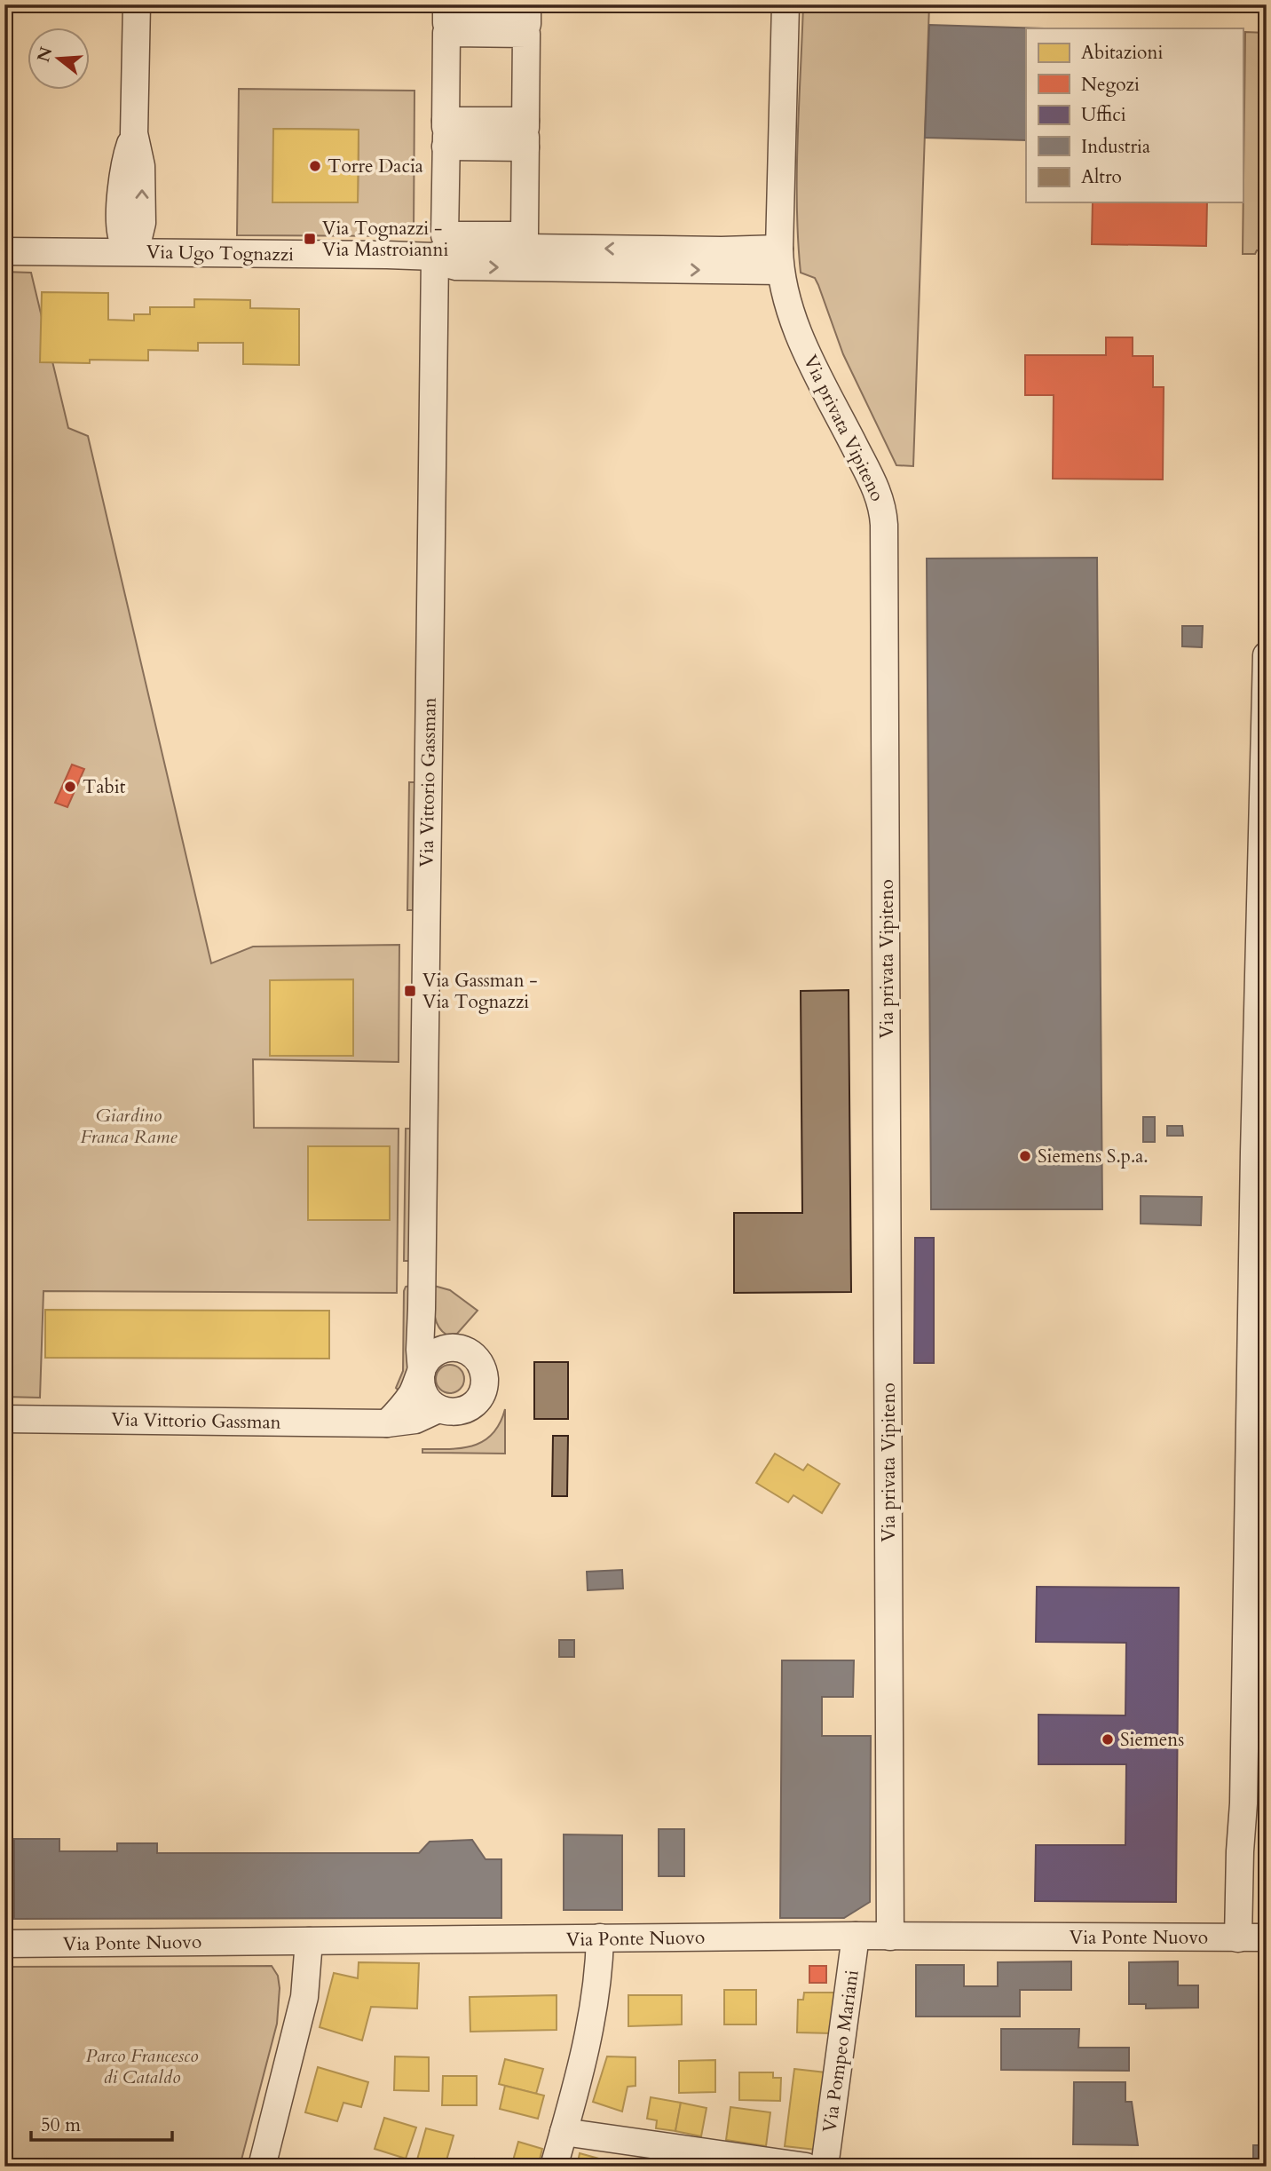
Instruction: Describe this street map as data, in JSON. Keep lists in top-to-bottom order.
{
  "streets": {
    "street": [
      "Via Ugo Tognazzi",
      "Via privata Vipiteno",
      "Via Vittorio Gassman",
      "Via Ponte Nuovo",
      "Via Pompeo Mariani"
    ]
  },
  "crossings": [
    ["Via Ugo Tognazzi", "Via privata Vipiteno"],
    ["Via Ugo Tognazzi", "Via Vittorio Gassman"],
    ["Via privata Vipiteno", "Via Ponte Nuovo"],
    ["Via Ponte Nuovo", "Via Pompeo Mariani"]
  ],
  "parks": ["Giardino Franca Rame", "Parco Francesco di Cataldo"],
  "places": {
    "other": [
      "Torre Dacia",
      "Tabit",
      "Siemens S.p.a.",
      "Siemens"
    ],
    "transit": ["Via Tognazzi - Via Mastroianni", "Via Gassman - Via Tognazzi"]
  },
  "legend": [
    "Abitazioni",
    "Negozi",
    "Uffici",
    "Industria",
    "Altro"
  ],
  "scale_bar": "50 m",
  "north": "left"
}
